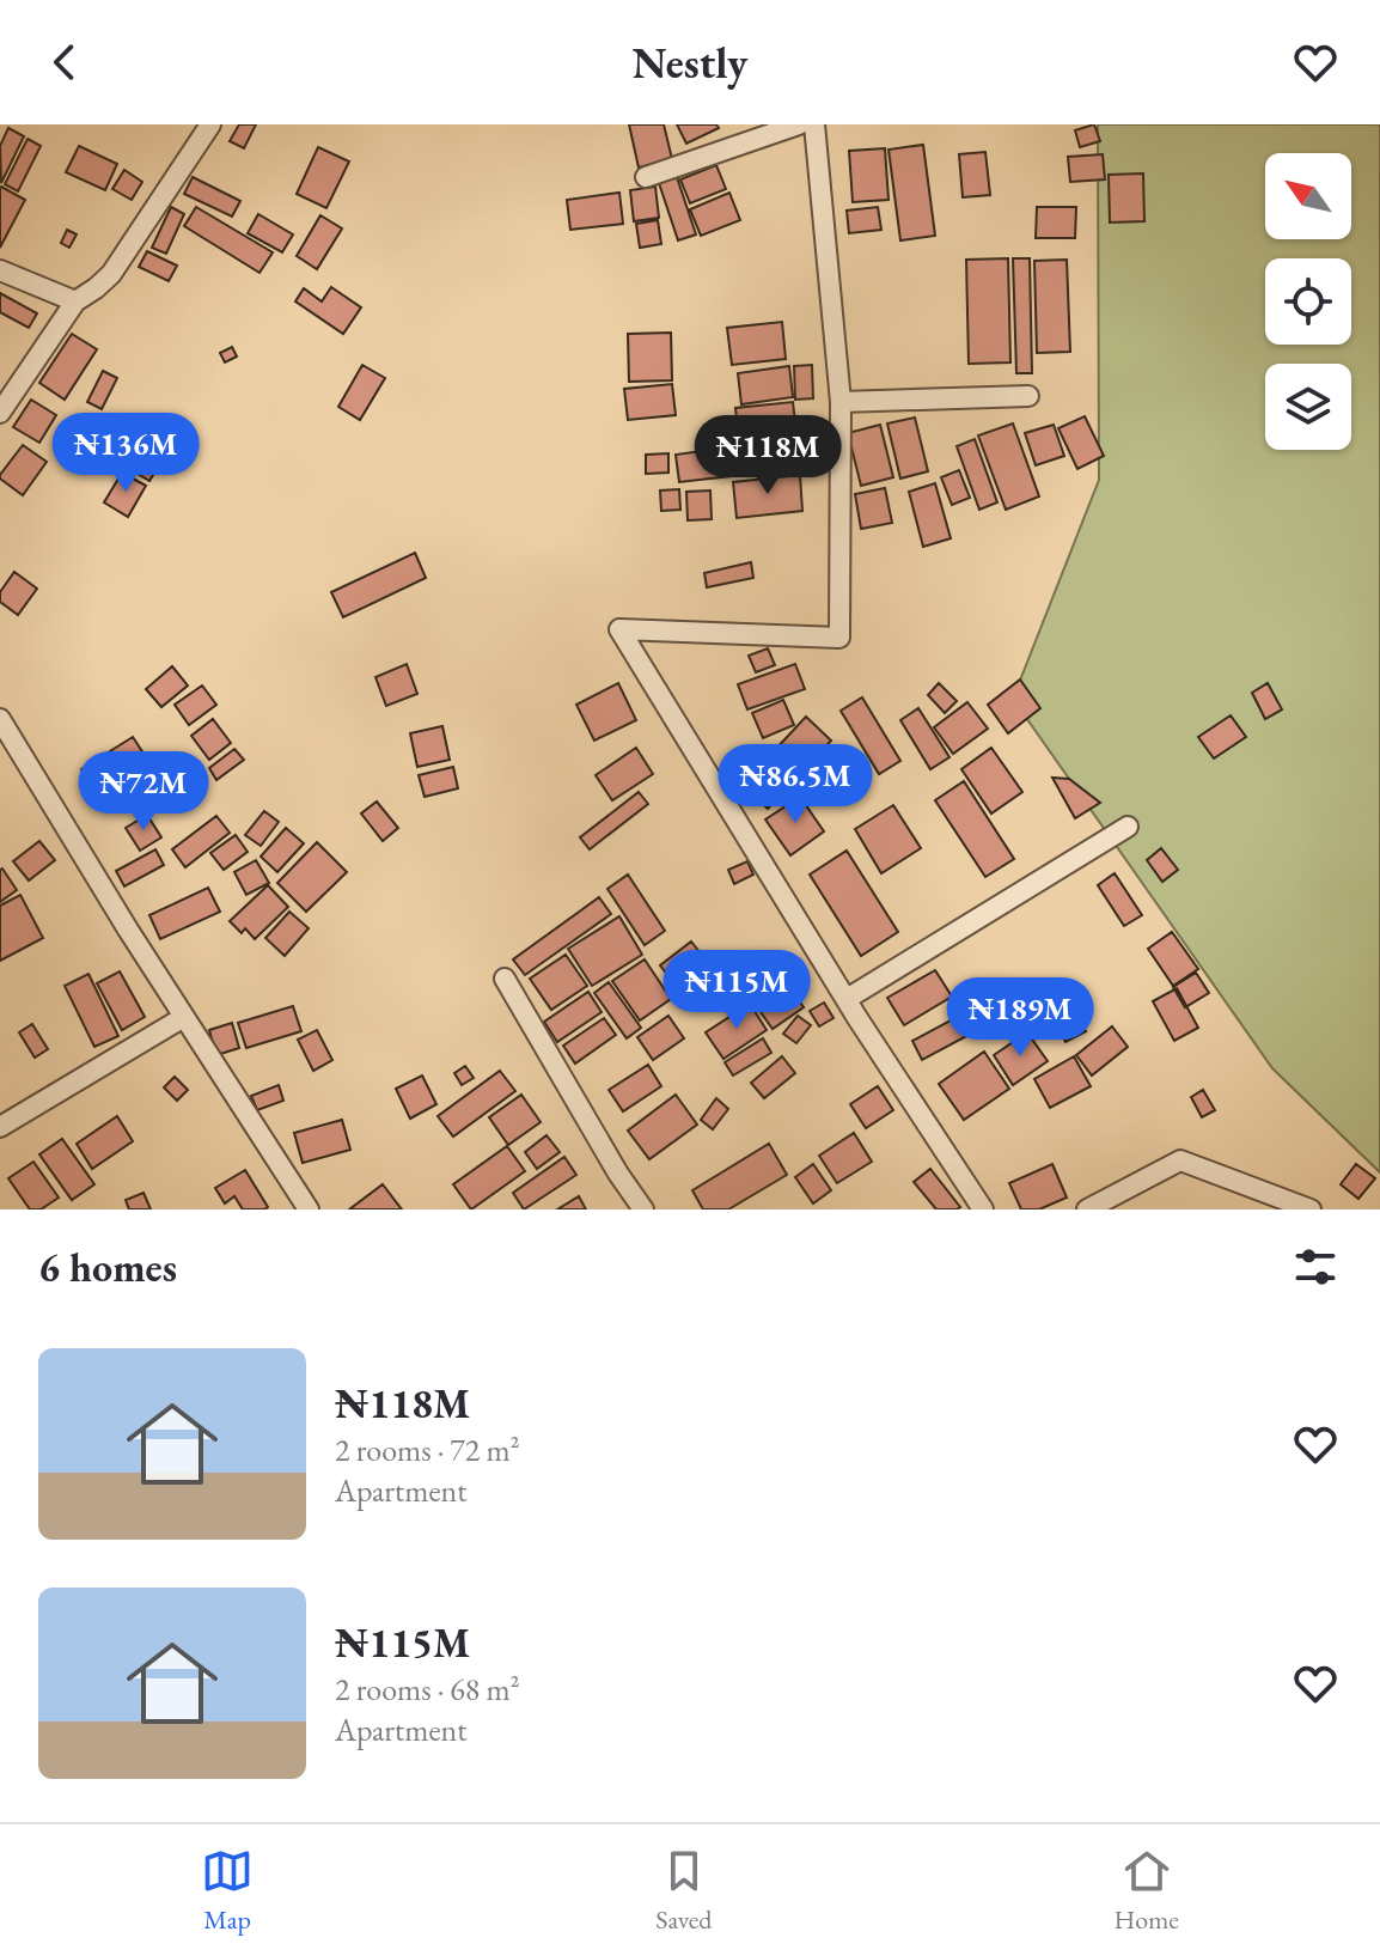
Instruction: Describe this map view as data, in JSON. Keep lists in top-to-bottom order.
{
  "north": "top left",
  "page": {
    "header": "Nestly",
    "price": [
      "₦136M",
      "₦118M",
      "₦86.5M",
      "₦72M",
      "₦115M",
      "₦189M"
    ],
    "heading": "6 homes",
    "list": [
      {
        "name": "₦118M",
        "note": "2 rooms · 72 m² · Apartment"
      },
      {
        "name": "₦115M",
        "note": "2 rooms · 68 m² · Apartment"
      }
    ],
    "tabs": ["Map", "Saved", "Home"]
  }
}
